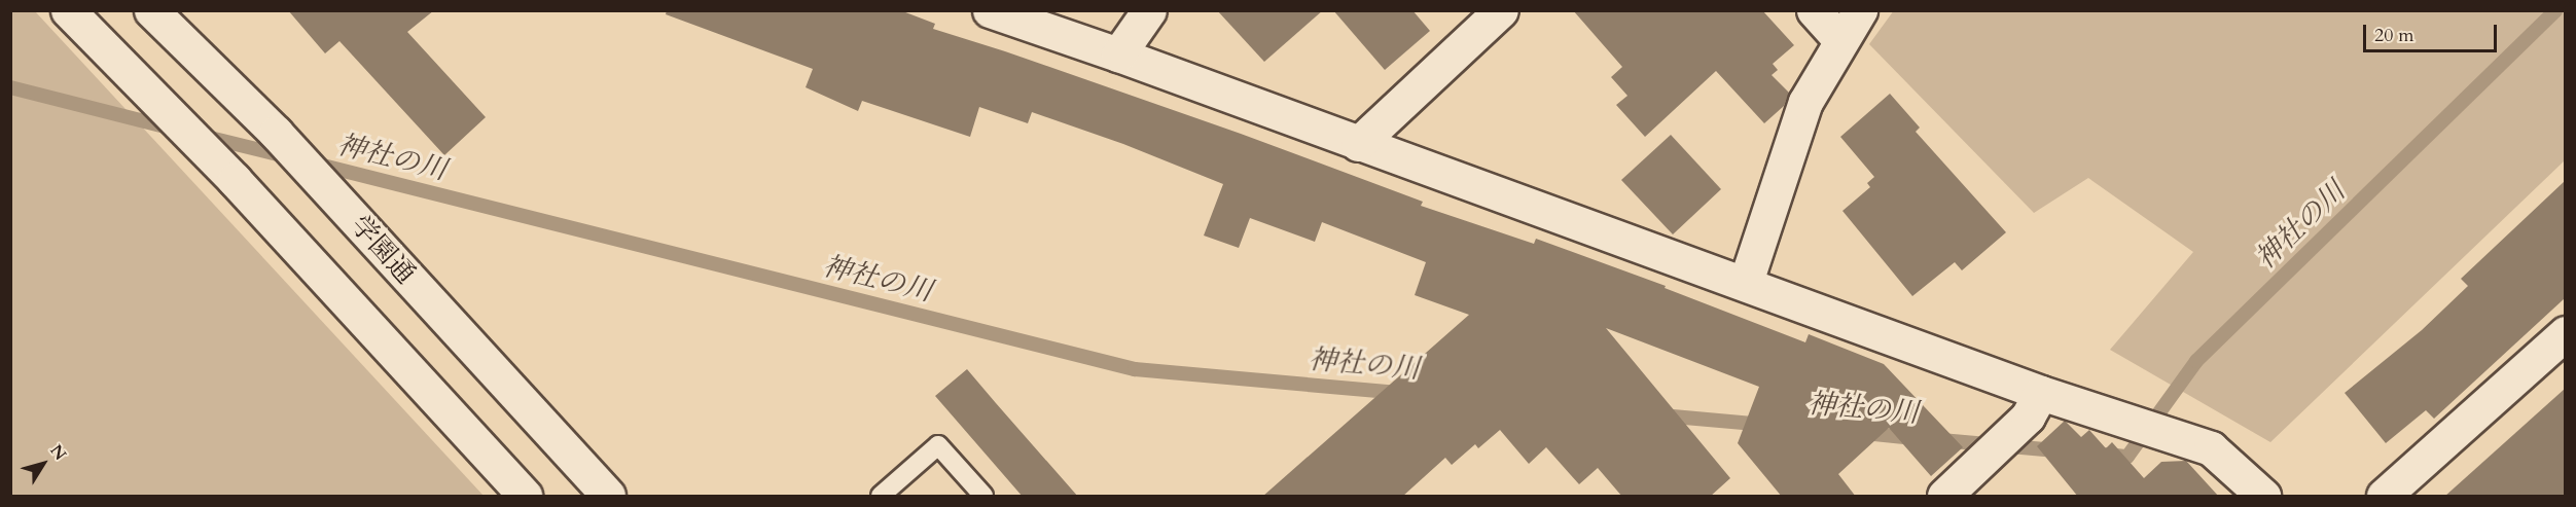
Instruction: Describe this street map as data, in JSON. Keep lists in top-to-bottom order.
{
  "streets": {
    "street": ["学園通"]
  },
  "water": ["神社の川"],
  "scale_bar": "20 m",
  "north": "top right"
}
